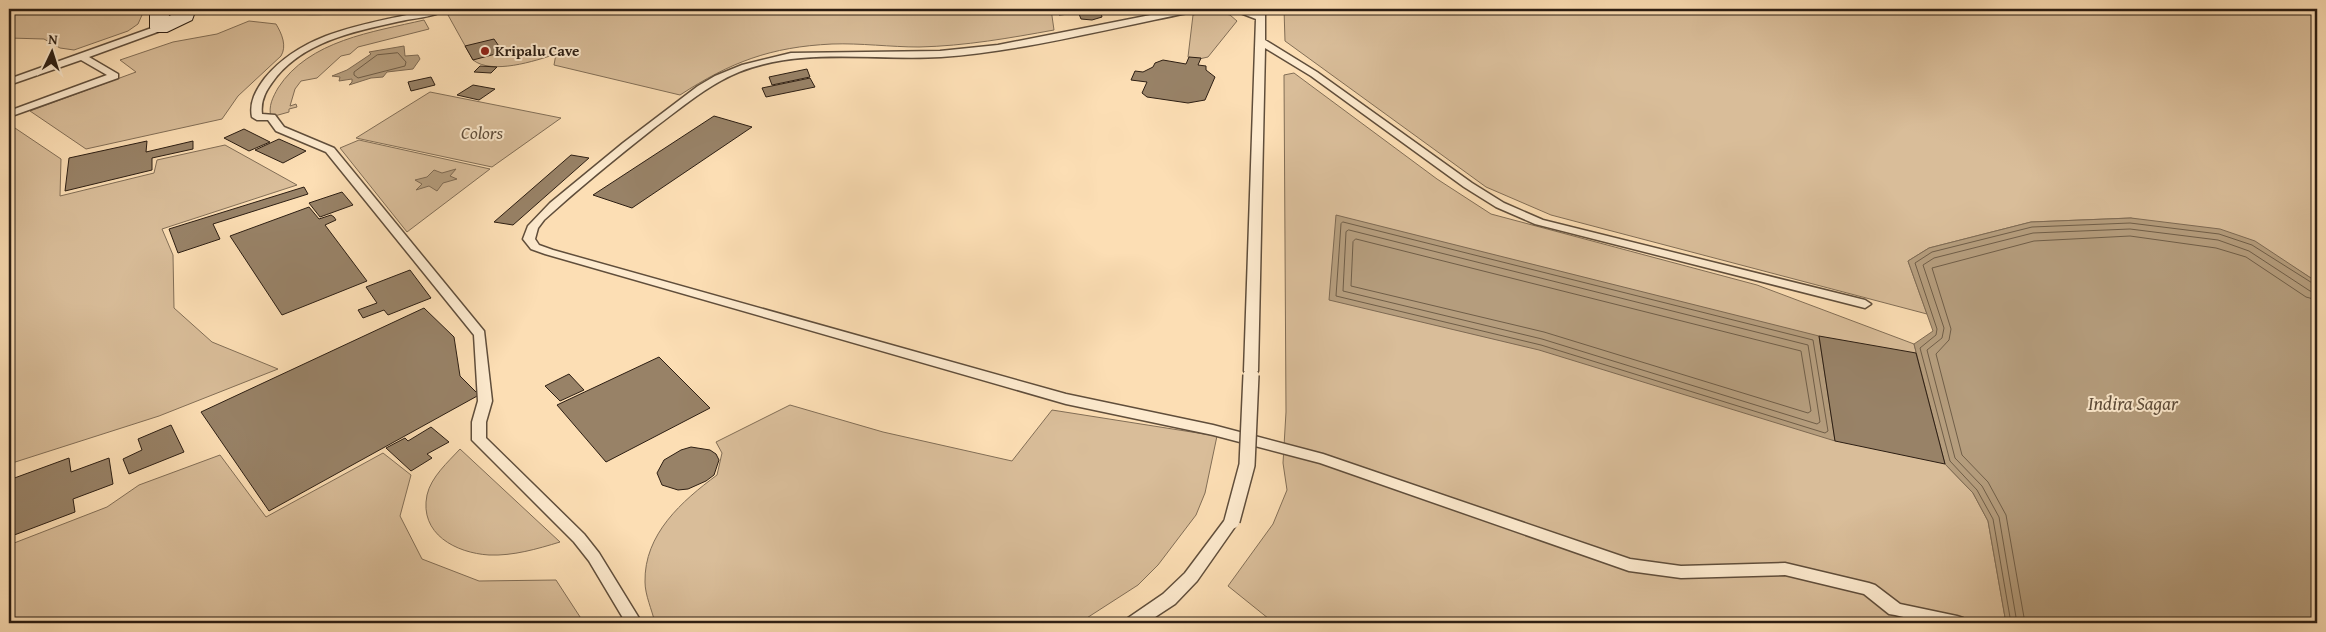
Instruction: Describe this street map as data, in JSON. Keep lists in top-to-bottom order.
{
  "water": ["Indira Sagar"],
  "parks": ["Colors"],
  "places": ["Kripalu Cave"],
  "north": "top"
}
